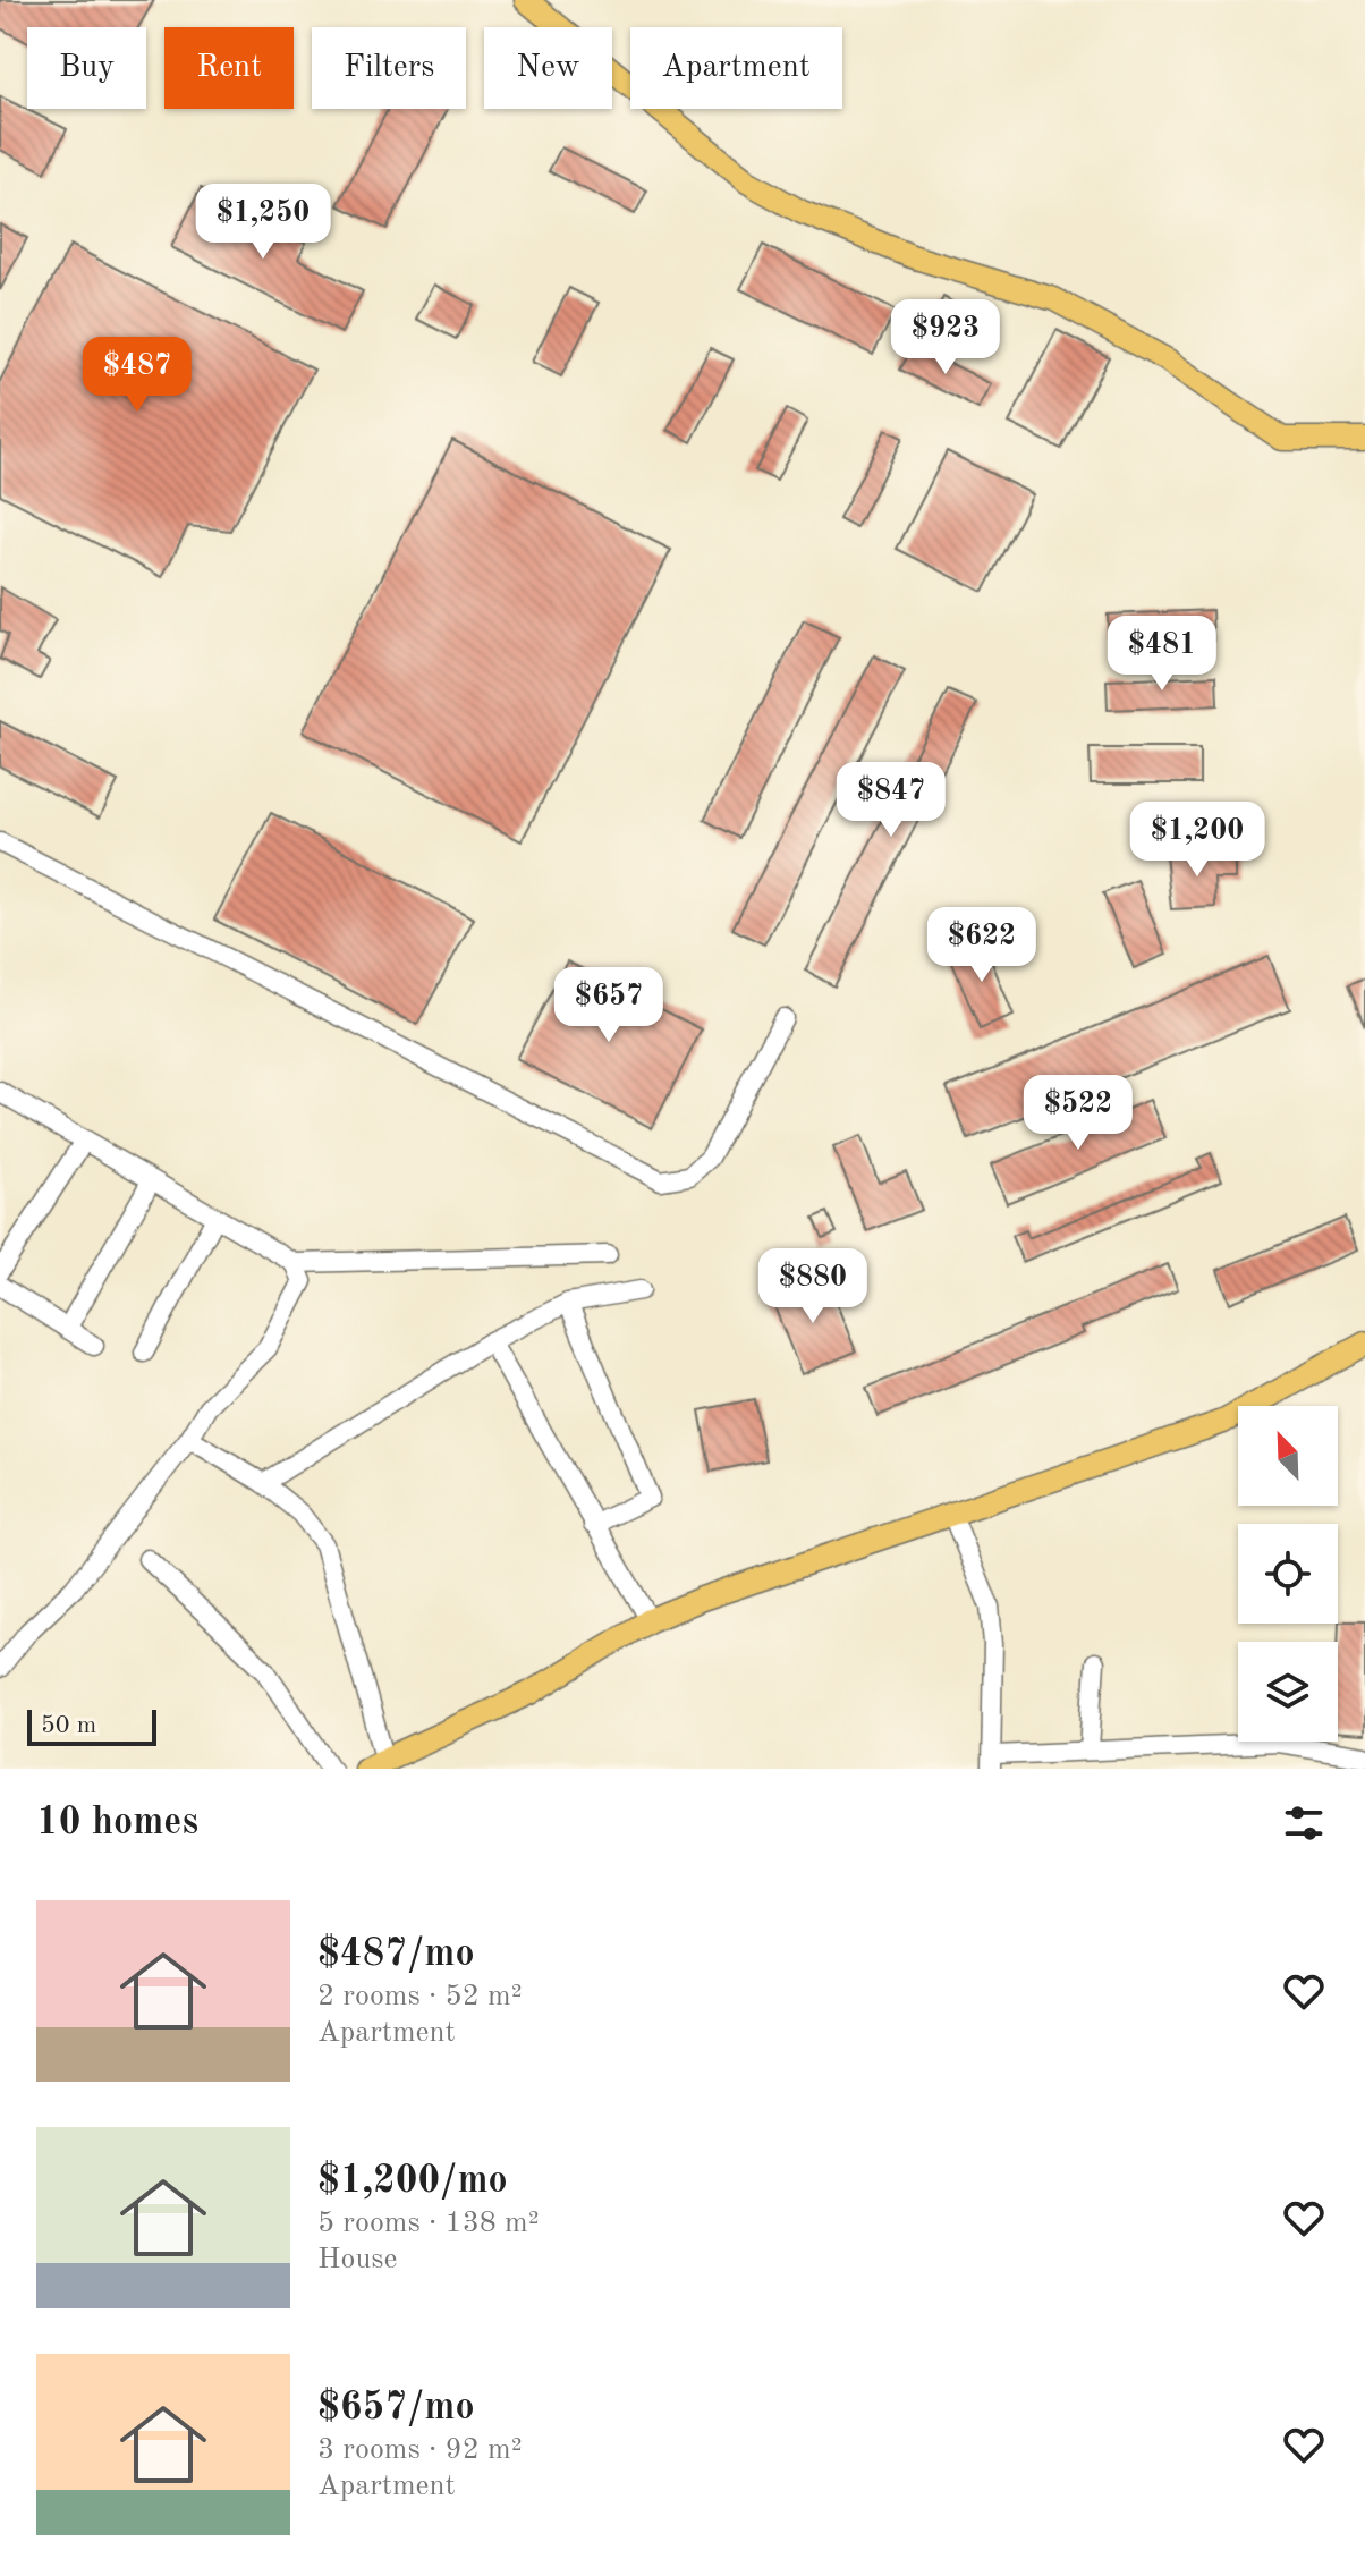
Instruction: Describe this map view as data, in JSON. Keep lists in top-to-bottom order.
{
  "scale_bar": "50 m",
  "north": "top left",
  "page": {
    "chip": [
      "Buy",
      "Rent",
      "Filters",
      "New",
      "Apartment"
    ],
    "price": [
      "$1,250",
      "$923",
      "$487",
      "$481",
      "$847",
      "$1,200",
      "$622",
      "$657",
      "$522",
      "$880"
    ],
    "scale": "50 m",
    "heading": "10 homes",
    "list": [
      {
        "name": "$487/mo",
        "note": "2 rooms · 52 m² · Apartment"
      },
      {
        "name": "$1,200/mo",
        "note": "5 rooms · 138 m² · House"
      },
      {
        "name": "$657/mo",
        "note": "3 rooms · 92 m² · Apartment"
      }
    ]
  }
}
